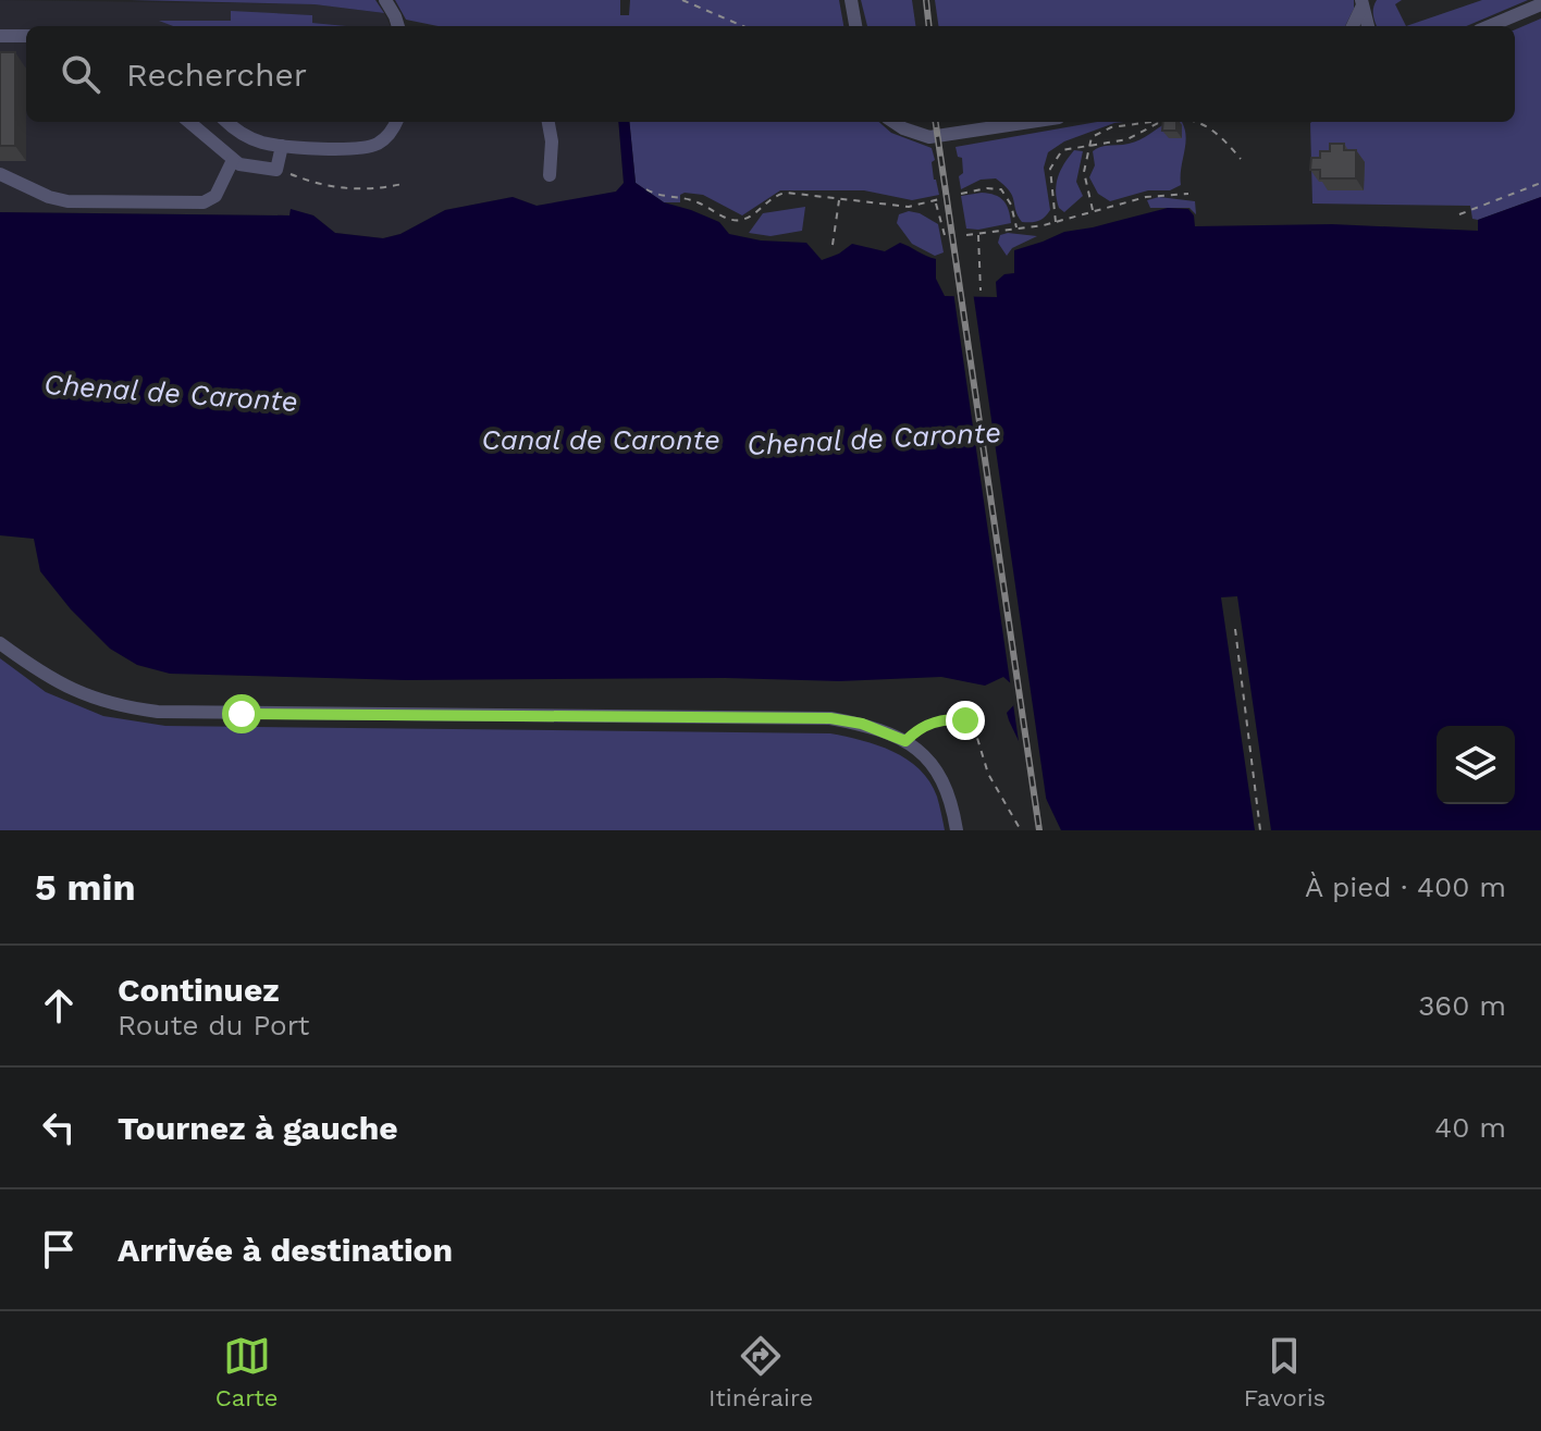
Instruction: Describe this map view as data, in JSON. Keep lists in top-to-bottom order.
{
  "water": ["Chenal de Caronte", "Canal de Caronte"],
  "page": {
    "search": "Rechercher",
    "heading": ["5 min", "À pied · 400 m"],
    "list": [
      ["Continuez", "Route du Port", "360 m"],
      ["Tournez à gauche", "40 m"],
      "Arrivée à destination"
    ],
    "nav": ["Carte", "Itinéraire", "Favoris"]
  }
}
